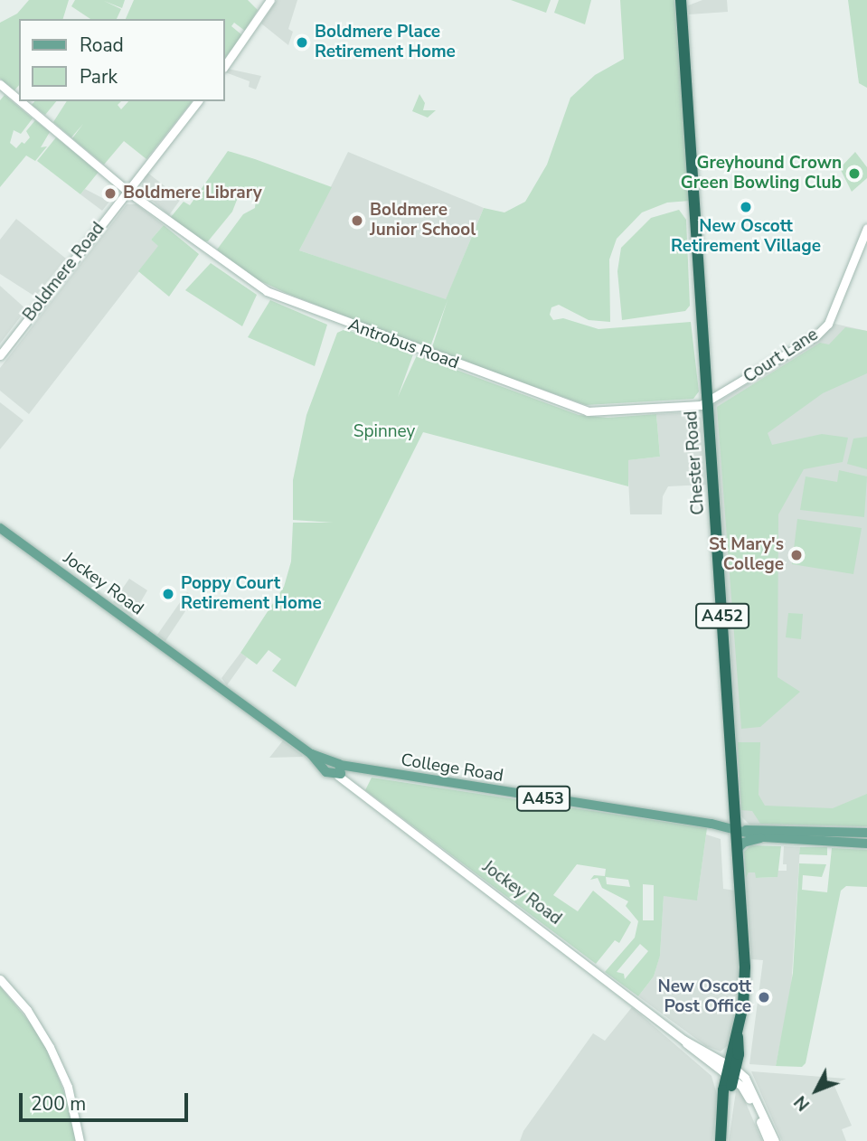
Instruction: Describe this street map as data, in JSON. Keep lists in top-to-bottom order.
{
  "streets": {
    "highway": ["Chester Road", "A452"],
    "main road": ["Jockey Road", "College Road", "A453"],
    "street": ["Boldmere Road", "Antrobus Road", "Court Lane"]
  },
  "crossings": [
    ["Boldmere Road", "Antrobus Road"],
    ["Antrobus Road", "Court Lane"],
    ["Antrobus Road", "Chester Road"],
    ["Court Lane", "Chester Road"],
    ["Chester Road", "Jockey Road"],
    ["Chester Road", "A452"],
    ["Chester Road", "College Road"],
    ["Jockey Road", "A452"],
    ["Jockey Road", "College Road"]
  ],
  "parks": ["Spinney"],
  "places": [
    "Boldmere Place Retirement Home",
    "Greyhound Crown Green Bowling Club",
    "Boldmere Library",
    "New Oscott Retirement Village",
    "Boldmere Junior School",
    "St Mary's College",
    "Poppy Court Retirement Home",
    "New Oscott Post Office"
  ],
  "legend": ["Road", "Park"],
  "scale_bar": "200 m",
  "north": "bottom left"
}
